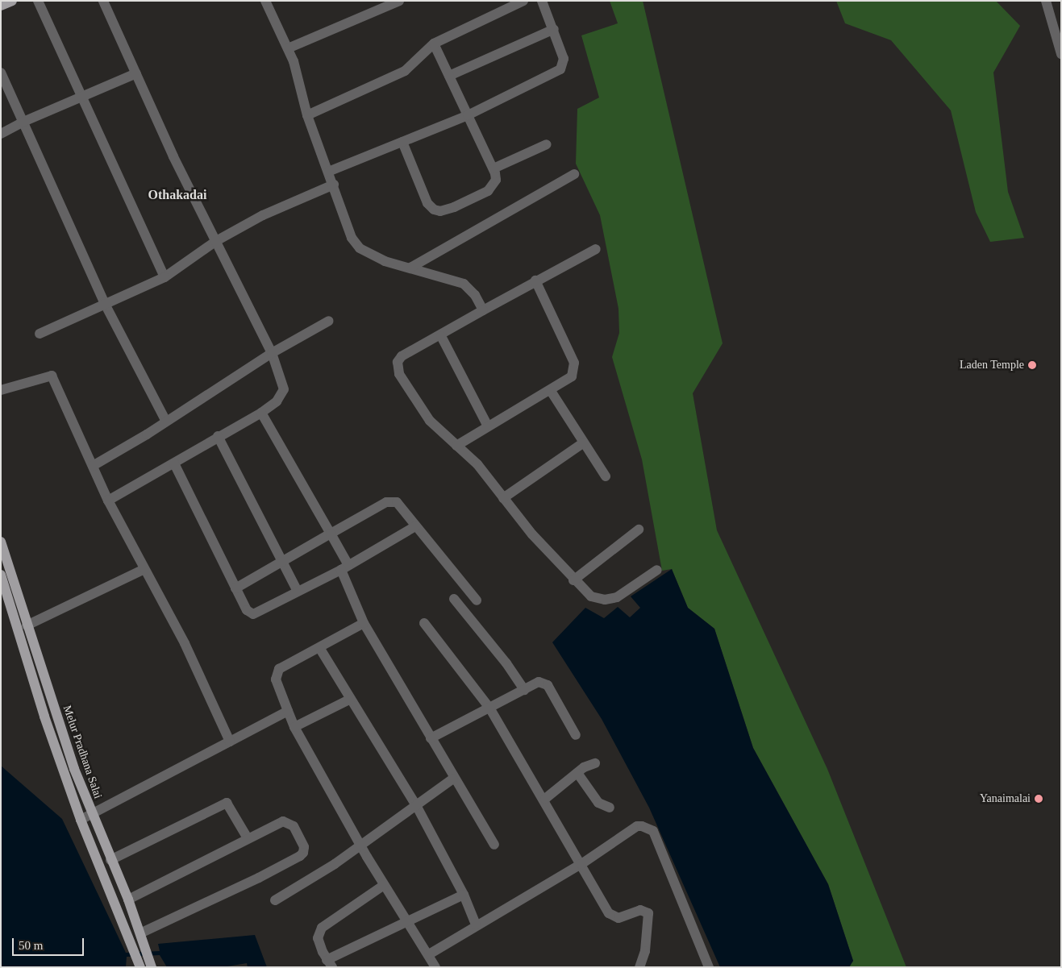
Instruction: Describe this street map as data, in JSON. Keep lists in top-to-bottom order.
{
  "streets": {
    "main road": ["Melur Pradhana Salai"]
  },
  "districts": ["Othakadai"],
  "places": ["Laden Temple", "Yanaimalai"],
  "scale_bar": "50 m"
}
